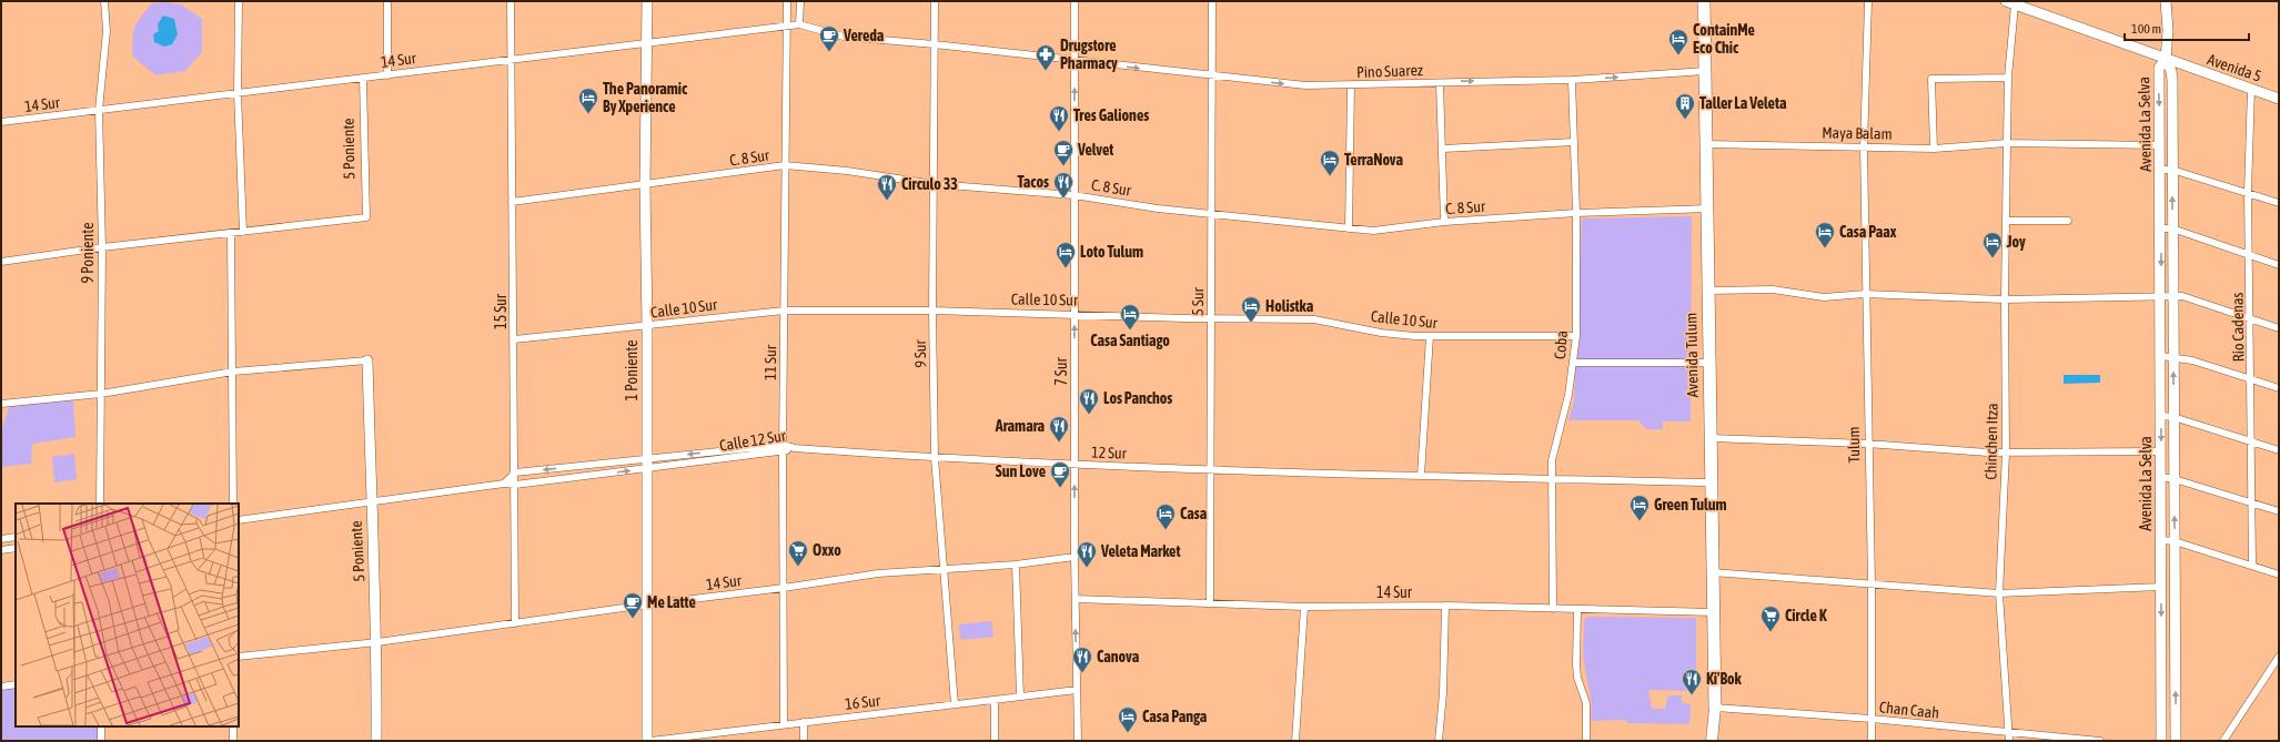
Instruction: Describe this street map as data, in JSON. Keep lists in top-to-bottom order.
{
  "streets": {
    "highway": ["Avenida Tulum"],
    "street": [
      "14 Sur",
      "Avenida 5",
      "Pino Suarez",
      "Avenida La Selva",
      "Maya Balam",
      "5 Poniente",
      "C. 8 Sur",
      "9 Poniente",
      "Calle 10 Sur",
      "5 Sur",
      "15 Sur",
      "Río Cadenas",
      "Coba",
      "9 Sur",
      "11 Sur",
      "1 Poniente",
      "7 Sur",
      "Calle 12 Sur",
      "Chinchen Itza",
      "Tulum",
      "12 Sur",
      "16 Sur",
      "Chan Caah"
    ]
  },
  "crossings": [
    ["14 Sur", "Pino Suarez"],
    ["14 Sur", "5 Poniente"],
    ["14 Sur", "9 Poniente"],
    ["14 Sur", "5 Sur"],
    ["14 Sur", "15 Sur"],
    ["14 Sur", "Coba"],
    ["14 Sur", "9 Sur"],
    ["14 Sur", "Avenida Tulum"],
    ["14 Sur", "11 Sur"],
    ["14 Sur", "1 Poniente"],
    ["14 Sur", "7 Sur"],
    ["Avenida 5", "Avenida La Selva"],
    ["Avenida 5", "Río Cadenas"],
    ["Avenida 5", "Chinchen Itza"],
    ["Pino Suarez", "5 Sur"],
    ["Pino Suarez", "Coba"],
    ["Pino Suarez", "9 Sur"],
    ["Pino Suarez", "Avenida Tulum"],
    ["Pino Suarez", "7 Sur"],
    ["Avenida La Selva", "Maya Balam"],
    ["Maya Balam", "Avenida Tulum"],
    ["Maya Balam", "Chinchen Itza"],
    ["Maya Balam", "Tulum"],
    ["5 Poniente", "Calle 12 Sur"],
    ["C. 8 Sur", "5 Sur"],
    ["C. 8 Sur", "15 Sur"],
    ["C. 8 Sur", "Coba"],
    ["C. 8 Sur", "9 Sur"],
    ["C. 8 Sur", "Avenida Tulum"],
    ["C. 8 Sur", "11 Sur"],
    ["C. 8 Sur", "1 Poniente"],
    ["C. 8 Sur", "7 Sur"],
    ["Calle 10 Sur", "5 Sur"],
    ["Calle 10 Sur", "15 Sur"],
    ["Calle 10 Sur", "Coba"],
    ["Calle 10 Sur", "9 Sur"],
    ["Calle 10 Sur", "11 Sur"],
    ["Calle 10 Sur", "1 Poniente"],
    ["Calle 10 Sur", "7 Sur"],
    ["5 Sur", "12 Sur"],
    ["15 Sur", "Calle 12 Sur"],
    ["Coba", "12 Sur"],
    ["9 Sur", "12 Sur"],
    ["9 Sur", "16 Sur"],
    ["Avenida Tulum", "12 Sur"],
    ["Avenida Tulum", "Chan Caah"],
    ["11 Sur", "Calle 12 Sur"],
    ["11 Sur", "16 Sur"],
    ["1 Poniente", "Calle 12 Sur"],
    ["1 Poniente", "16 Sur"],
    ["7 Sur", "12 Sur"],
    ["7 Sur", "16 Sur"],
    ["Calle 12 Sur", "12 Sur"],
    ["Chinchen Itza", "Chan Caah"],
    ["Tulum", "Chan Caah"]
  ],
  "one_way": ["Pino Suarez", "7 Sur"],
  "places": {
    "cafe": [
      "Vereda",
      "Velvet",
      "Sun Love",
      "Me Latte"
    ],
    "hotel": [
      "ContainMe Eco Chic",
      "The Panoramic By Xperience",
      "TerraNova",
      "Casa Paax",
      "Joy",
      "Loto Tulum",
      "Holistka",
      "Casa Santiago",
      "Green Tulum",
      "Casa",
      "Casa Panga"
    ],
    "pharmacy": ["Drugstore Pharmacy"],
    "building": ["Taller La Veleta"],
    "restaurant": [
      "Tres Galiones",
      "Tacos",
      "Circulo 33",
      "Los Panchos",
      "Aramara",
      "Veleta Market",
      "Canova",
      "Ki'Bok"
    ],
    "supermarket": ["Oxxo", "Circle K"]
  },
  "scale_bar": "100 m"
}
